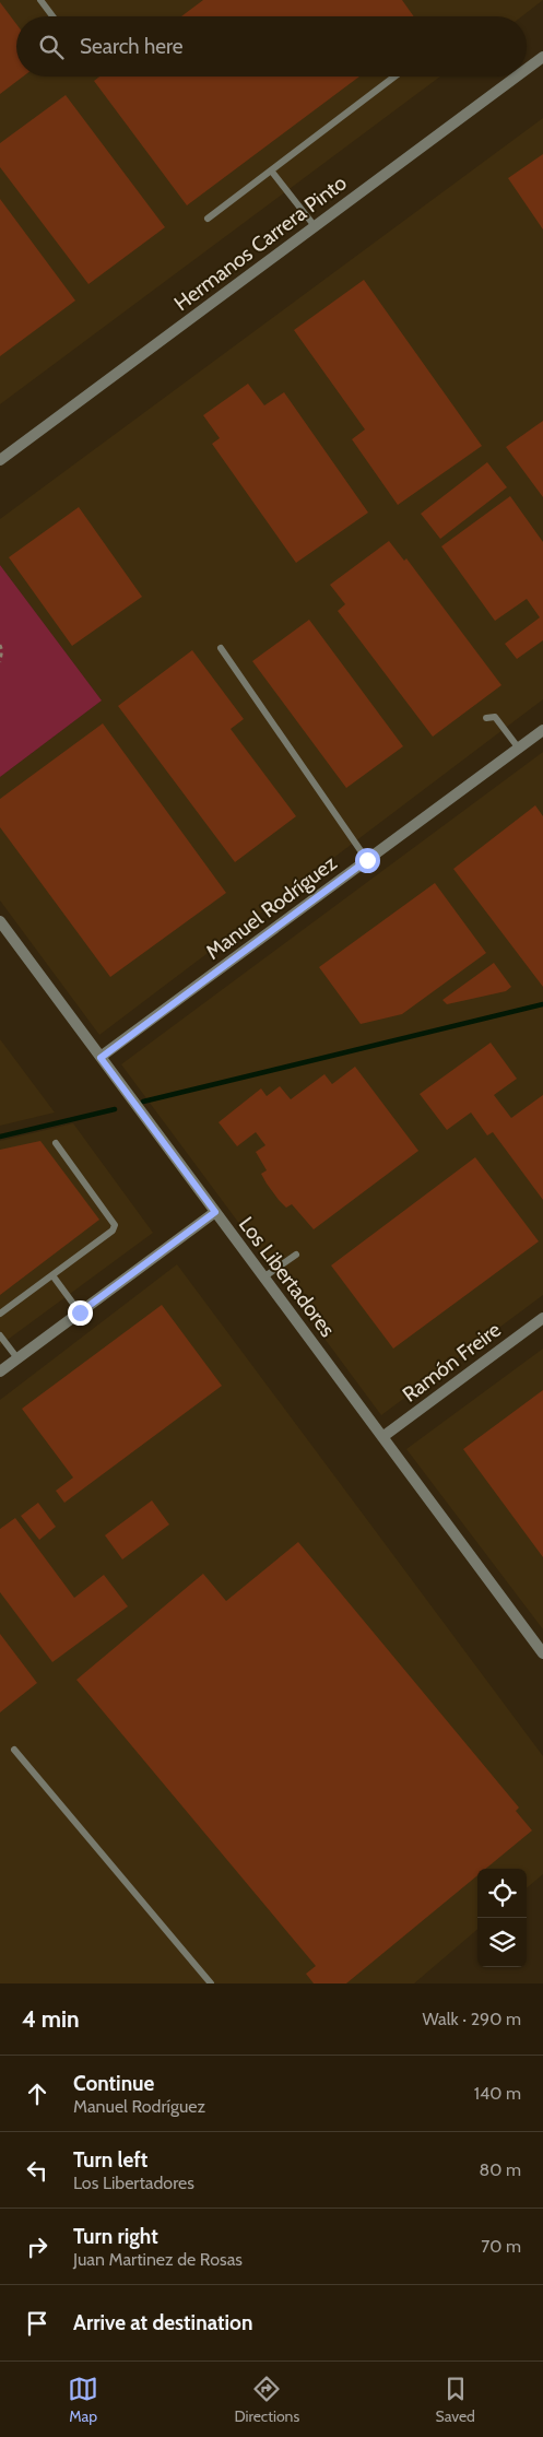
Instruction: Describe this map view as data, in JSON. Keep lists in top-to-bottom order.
{
  "streets": {
    "street": [
      "Hermanos Carrera Pinto",
      "Manuel Rodríguez",
      "Los Libertadores",
      "Ramón Freire"
    ]
  },
  "crossings": [
    ["Manuel Rodríguez", "Los Libertadores"],
    ["Los Libertadores", "Ramón Freire"]
  ],
  "page": {
    "search": "Search here",
    "heading": ["4 min", "Walk · 290 m"],
    "list": [
      ["Continue", "Manuel Rodríguez", "140 m"],
      ["Turn left", "Los Libertadores", "80 m"],
      ["Turn right", "Juan Martinez de Rosas", "70 m"],
      "Arrive at destination"
    ],
    "nav": ["Map", "Directions", "Saved"]
  }
}
